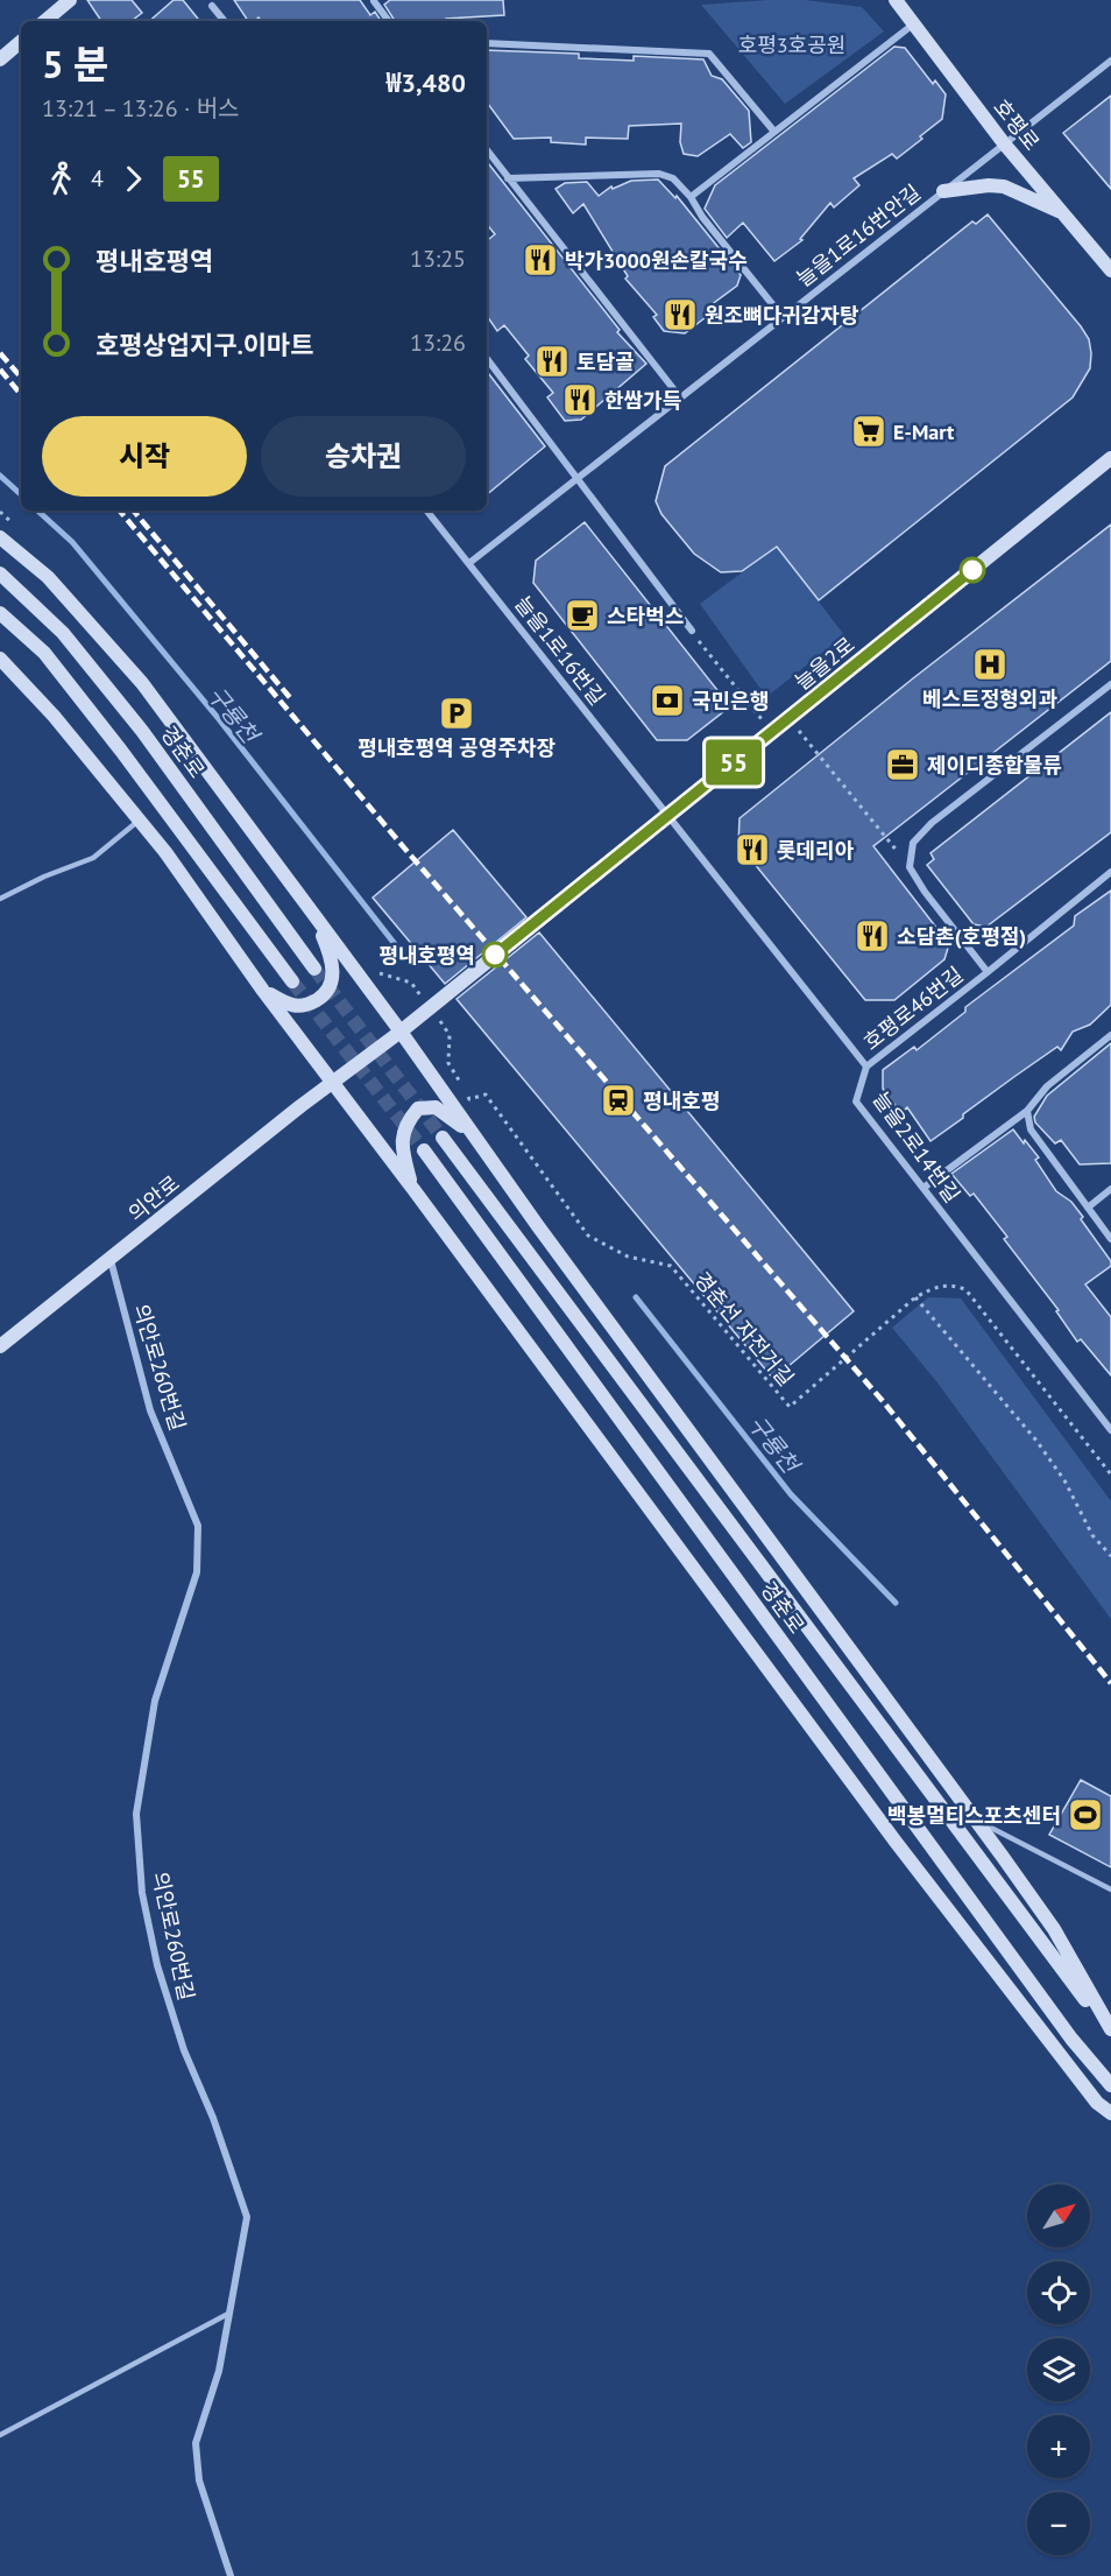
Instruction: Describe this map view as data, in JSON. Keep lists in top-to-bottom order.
{
  "streets": {
    "street": [
      "호평로",
      "늘을1로16번안길",
      "늘을1로16번길",
      "늘을2로",
      "경춘로",
      "호평로46번길",
      "늘을2로14번길",
      "의안로",
      "의안로260번길"
    ],
    "path": ["경춘선 자전거길"]
  },
  "crossings": [
    ["호평로", "늘을1로16번안길"],
    ["늘을1로16번안길", "늘을1로16번길"],
    ["늘을1로16번길", "늘을2로"],
    ["늘을1로16번길", "늘을2로14번길"],
    ["늘을2로", "늘을2로14번길"],
    ["늘을2로", "의안로"],
    ["늘을2로", "경춘선 자전거길"],
    ["호평로46번길", "늘을2로14번길"],
    ["의안로", "의안로260번길"]
  ],
  "water": ["구룡천"],
  "parks": ["호평3호공원"],
  "places": {
    "restaurant": [
      "박가3000원손칼국수",
      "원조뼈다귀감자탕",
      "토담골",
      "한쌈가득",
      "롯데리아",
      "소담촌(호평점)"
    ],
    "supermarket": ["E-Mart"],
    "cafe": ["스타벅스"],
    "hospital": ["베스트정형외과"],
    "bank": ["국민은행"],
    "parking": ["평내호평역 공영주차장"],
    "office": ["제이디종합물류"],
    "other": ["평내호평역"],
    "station": ["평내호평"],
    "sports": ["백봉멀티스포츠센터"]
  },
  "lines": ["bus line 55"],
  "north": "top right",
  "page": {
    "on_map": "55",
    "heading": ["5 분", "13:21 – 13:26 · 버스", "₩3,480"],
    "legs": ["4", "55"],
    "list": [
      {
        "name": "평내호평역",
        "value": "13:25"
      },
      {
        "name": "호평상업지구.이마트",
        "value": "13:26"
      }
    ],
    "buttons": ["시작", "승차권"],
    "map_buttons": ["+", "−"]
  }
}
